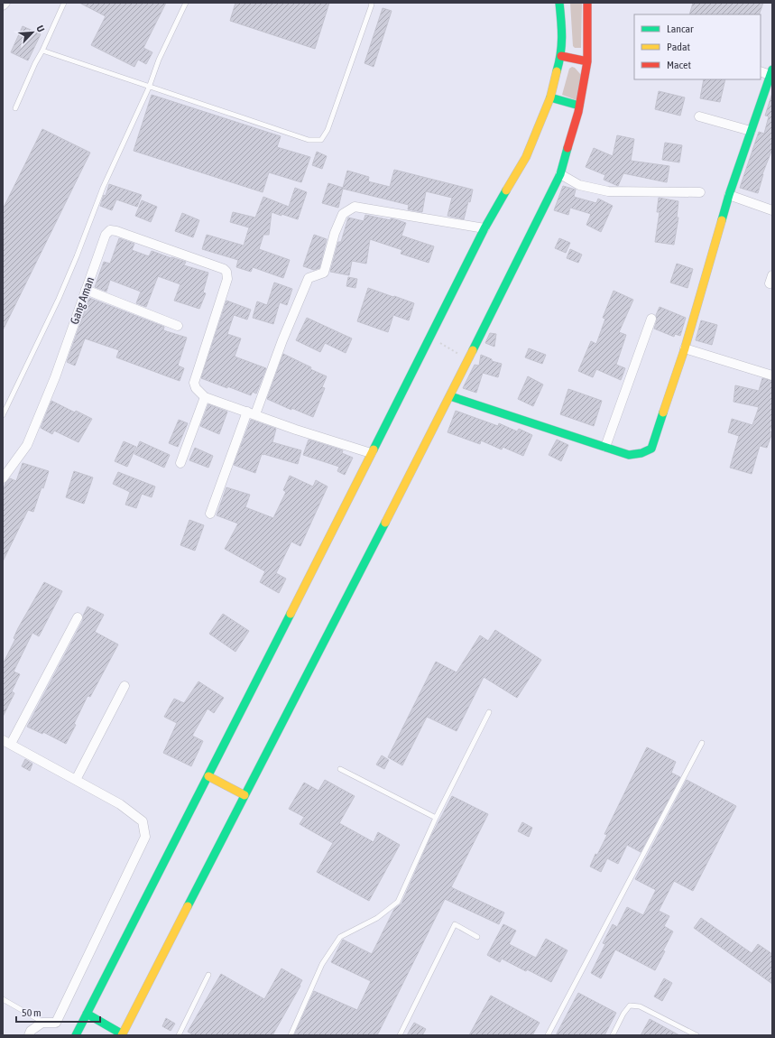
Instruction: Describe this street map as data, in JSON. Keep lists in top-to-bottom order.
{
  "streets": {
    "street": ["Gang Aman"]
  },
  "legend": ["Lancar", "Padat", "Macet"],
  "scale_bar": "50 m",
  "north": "top right"
}
